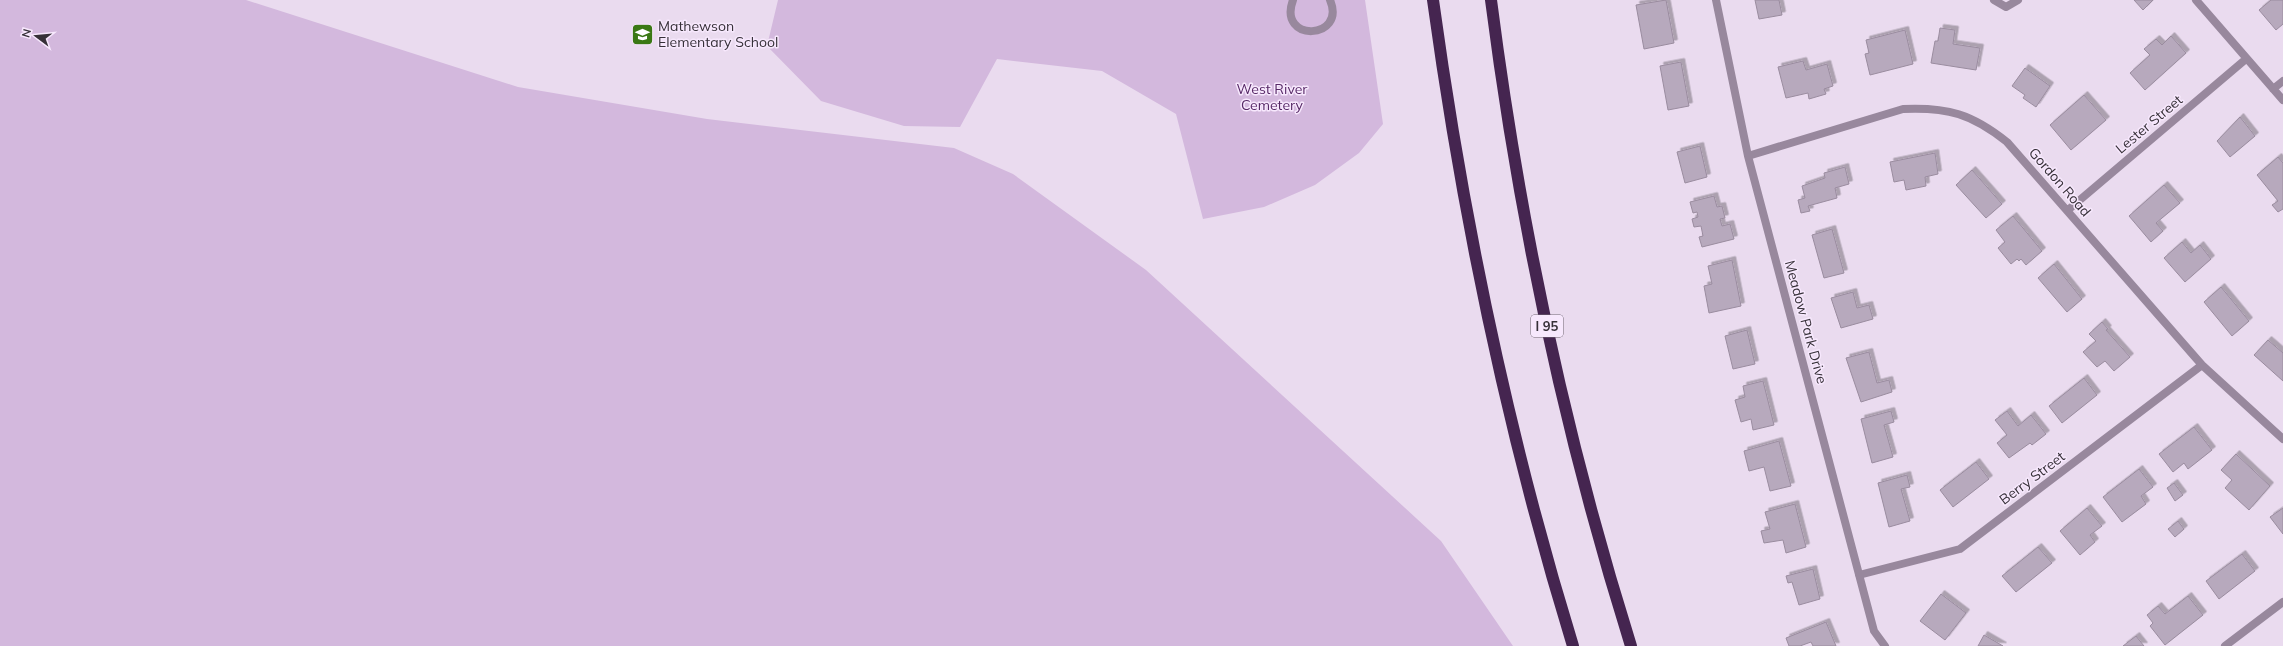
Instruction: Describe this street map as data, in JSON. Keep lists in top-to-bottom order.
{
  "streets": {
    "highway": ["I 95"],
    "street": [
      "Lester Street",
      "Gordon Road",
      "Meadow Park Drive",
      "Berry Street"
    ]
  },
  "crossings": [
    ["Lester Street", "Gordon Road"],
    ["Gordon Road", "Meadow Park Drive"],
    ["Gordon Road", "Berry Street"],
    ["Meadow Park Drive", "Berry Street"]
  ],
  "parks": ["West River Cemetery"],
  "places": {
    "school or university": ["Mathewson Elementary School"]
  },
  "north": "left"
}
